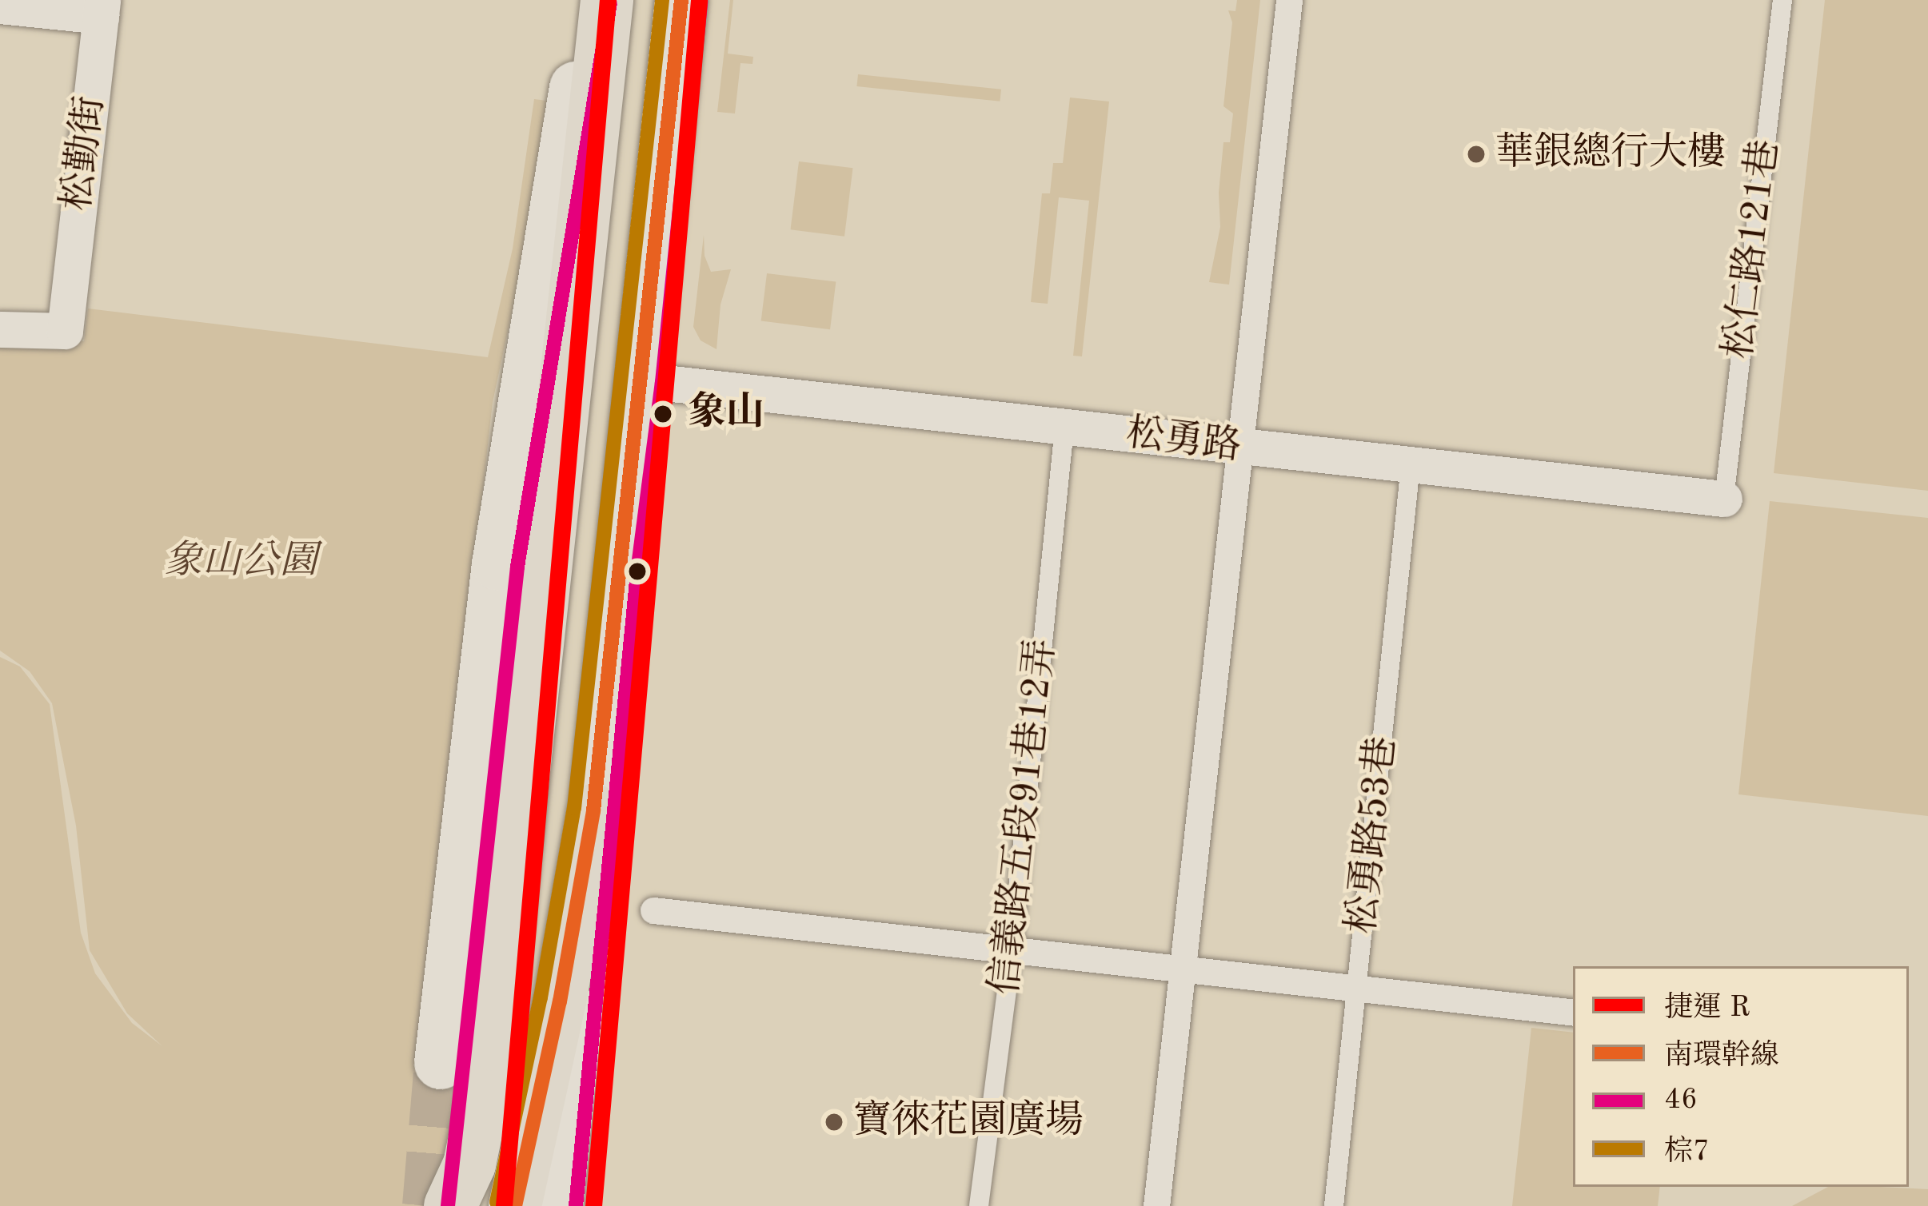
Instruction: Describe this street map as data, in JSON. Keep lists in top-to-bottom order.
{
  "streets": {
    "street": ["松勤街", "松勇路"],
    "lane": ["松仁路121巷", "信義路五段91巷12弄", "松勇路53巷"]
  },
  "crossings": [
    ["松仁路121巷", "松勇路"],
    ["松勇路", "信義路五段91巷12弄"],
    ["松勇路", "松勇路53巷"]
  ],
  "parks": ["象山公園"],
  "places": ["華銀總行大樓", "象山", "寶徠花園廣場"],
  "lines": [
    "metro line R",
    "transit line 南環幹線",
    "transit line 棕7",
    "transit line 46"
  ],
  "legend": [
    "捷運 R",
    "南環幹線",
    "46",
    "棕7"
  ]
}
